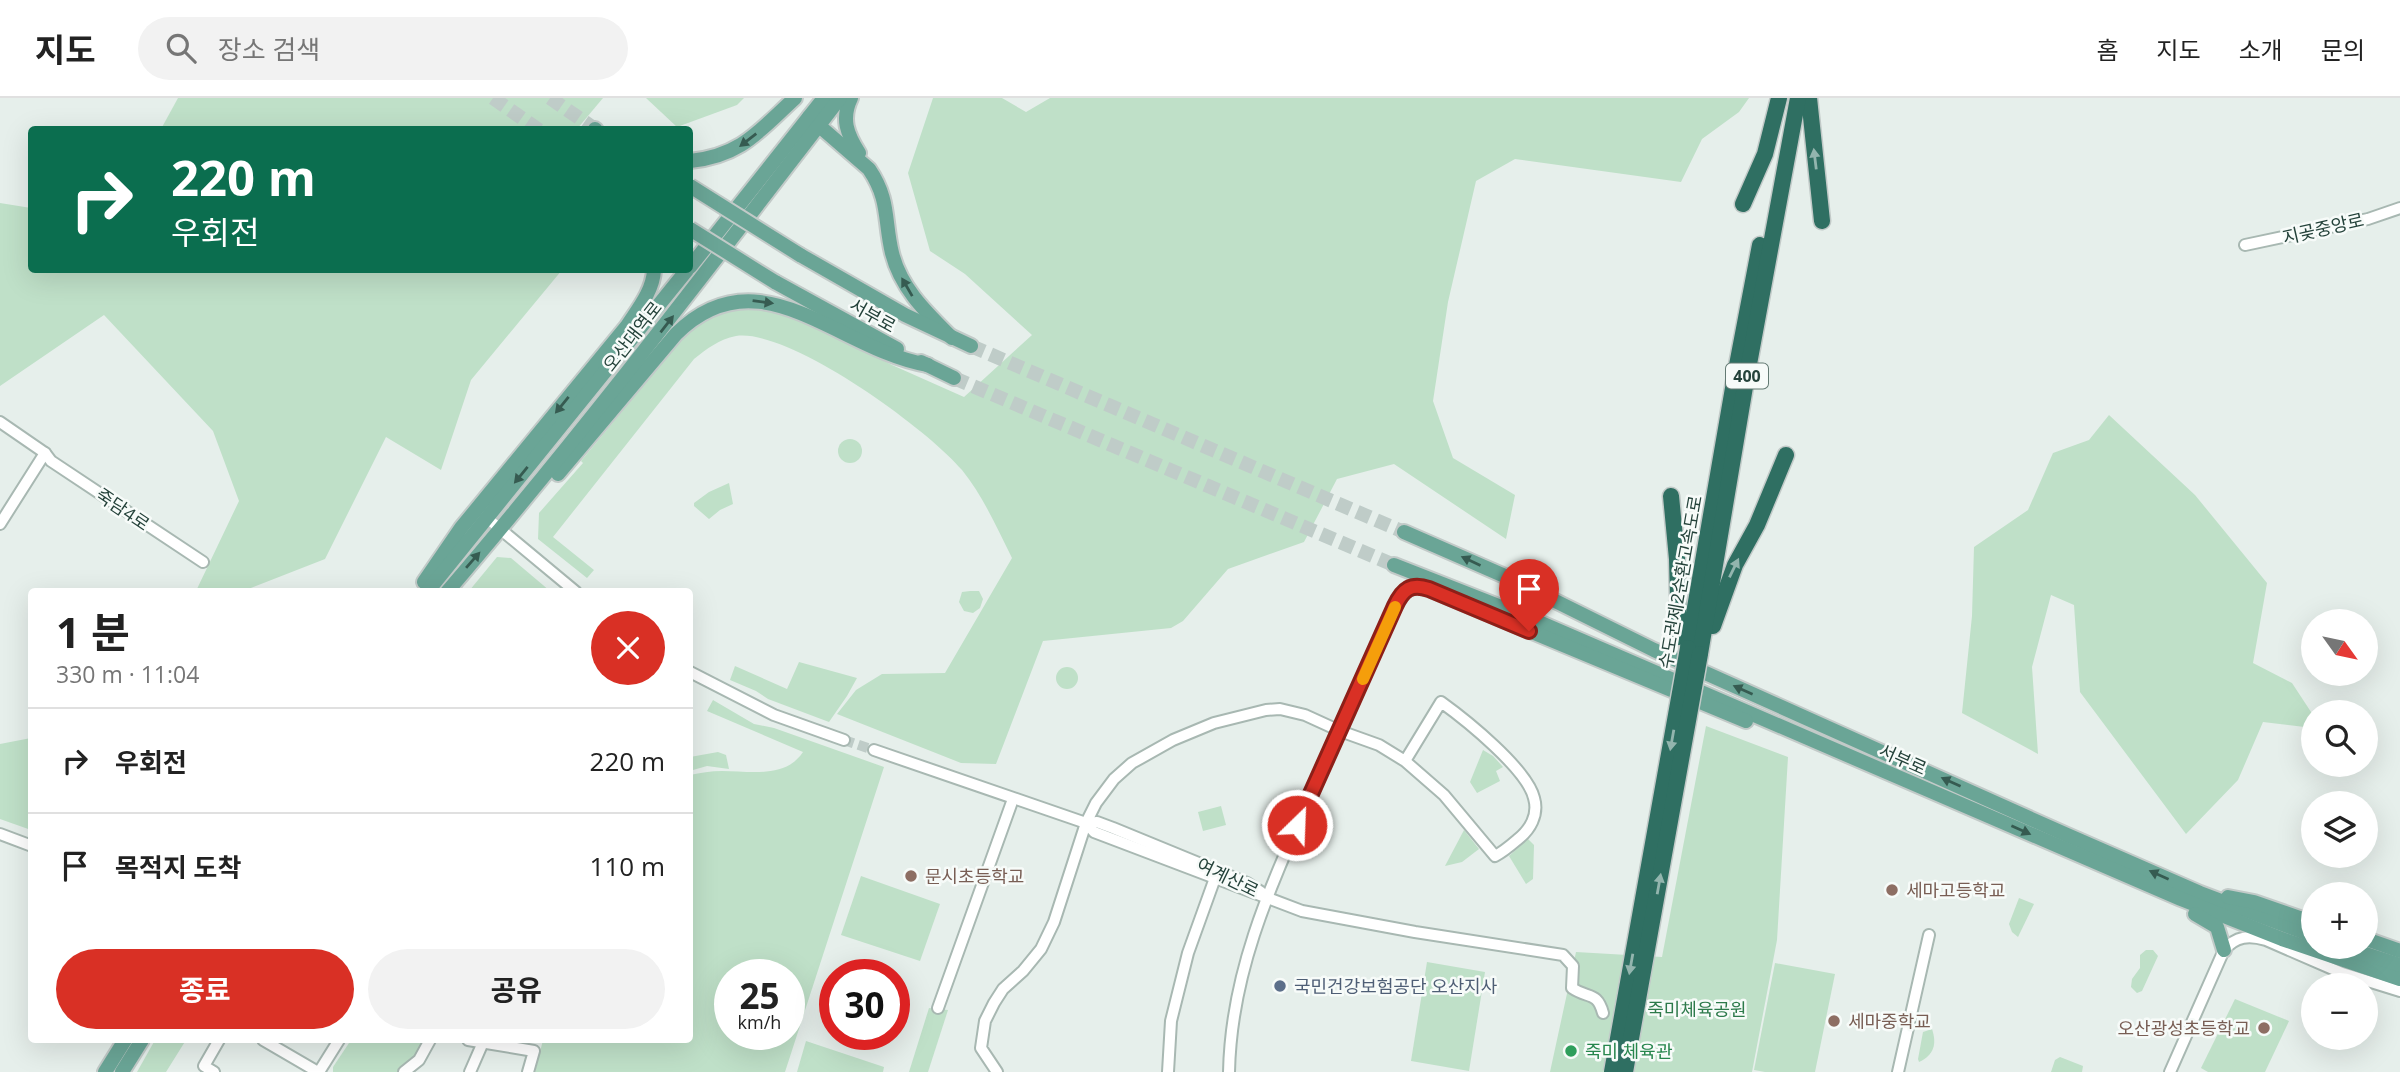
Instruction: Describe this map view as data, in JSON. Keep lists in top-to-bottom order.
{
  "streets": {
    "highway": ["400", "수도권제2순환고속도로"],
    "main road": ["서부로", "오산대역로"],
    "street": ["지곶중앙로", "죽담4로", "여계산로"]
  },
  "crossings": [
    ["400", "수도권제2순환고속도로"]
  ],
  "parks": ["죽미체육공원"],
  "places": [
    "문시초등학교",
    "세마고등학교",
    "국민건강보험공단 오산지사",
    "세마중학교",
    "오산광성초등학교",
    "죽미 체육관"
  ],
  "north": "bottom right",
  "page": {
    "header": "지도",
    "search": "장소 검색",
    "nav": [
      "홈",
      "지도",
      "소개",
      "문의"
    ],
    "turn": ["220 m", "우회전"],
    "heading": ["1 분", "330 m · 11:04"],
    "map_buttons": ["+", "−"],
    "list": [
      {
        "name": "우회전",
        "value": "220 m"
      },
      {
        "name": "목적지 도착",
        "value": "110 m"
      }
    ],
    "buttons": ["종료", "공유"],
    "speed": "25 km/h",
    "limit": "30"
  }
}
